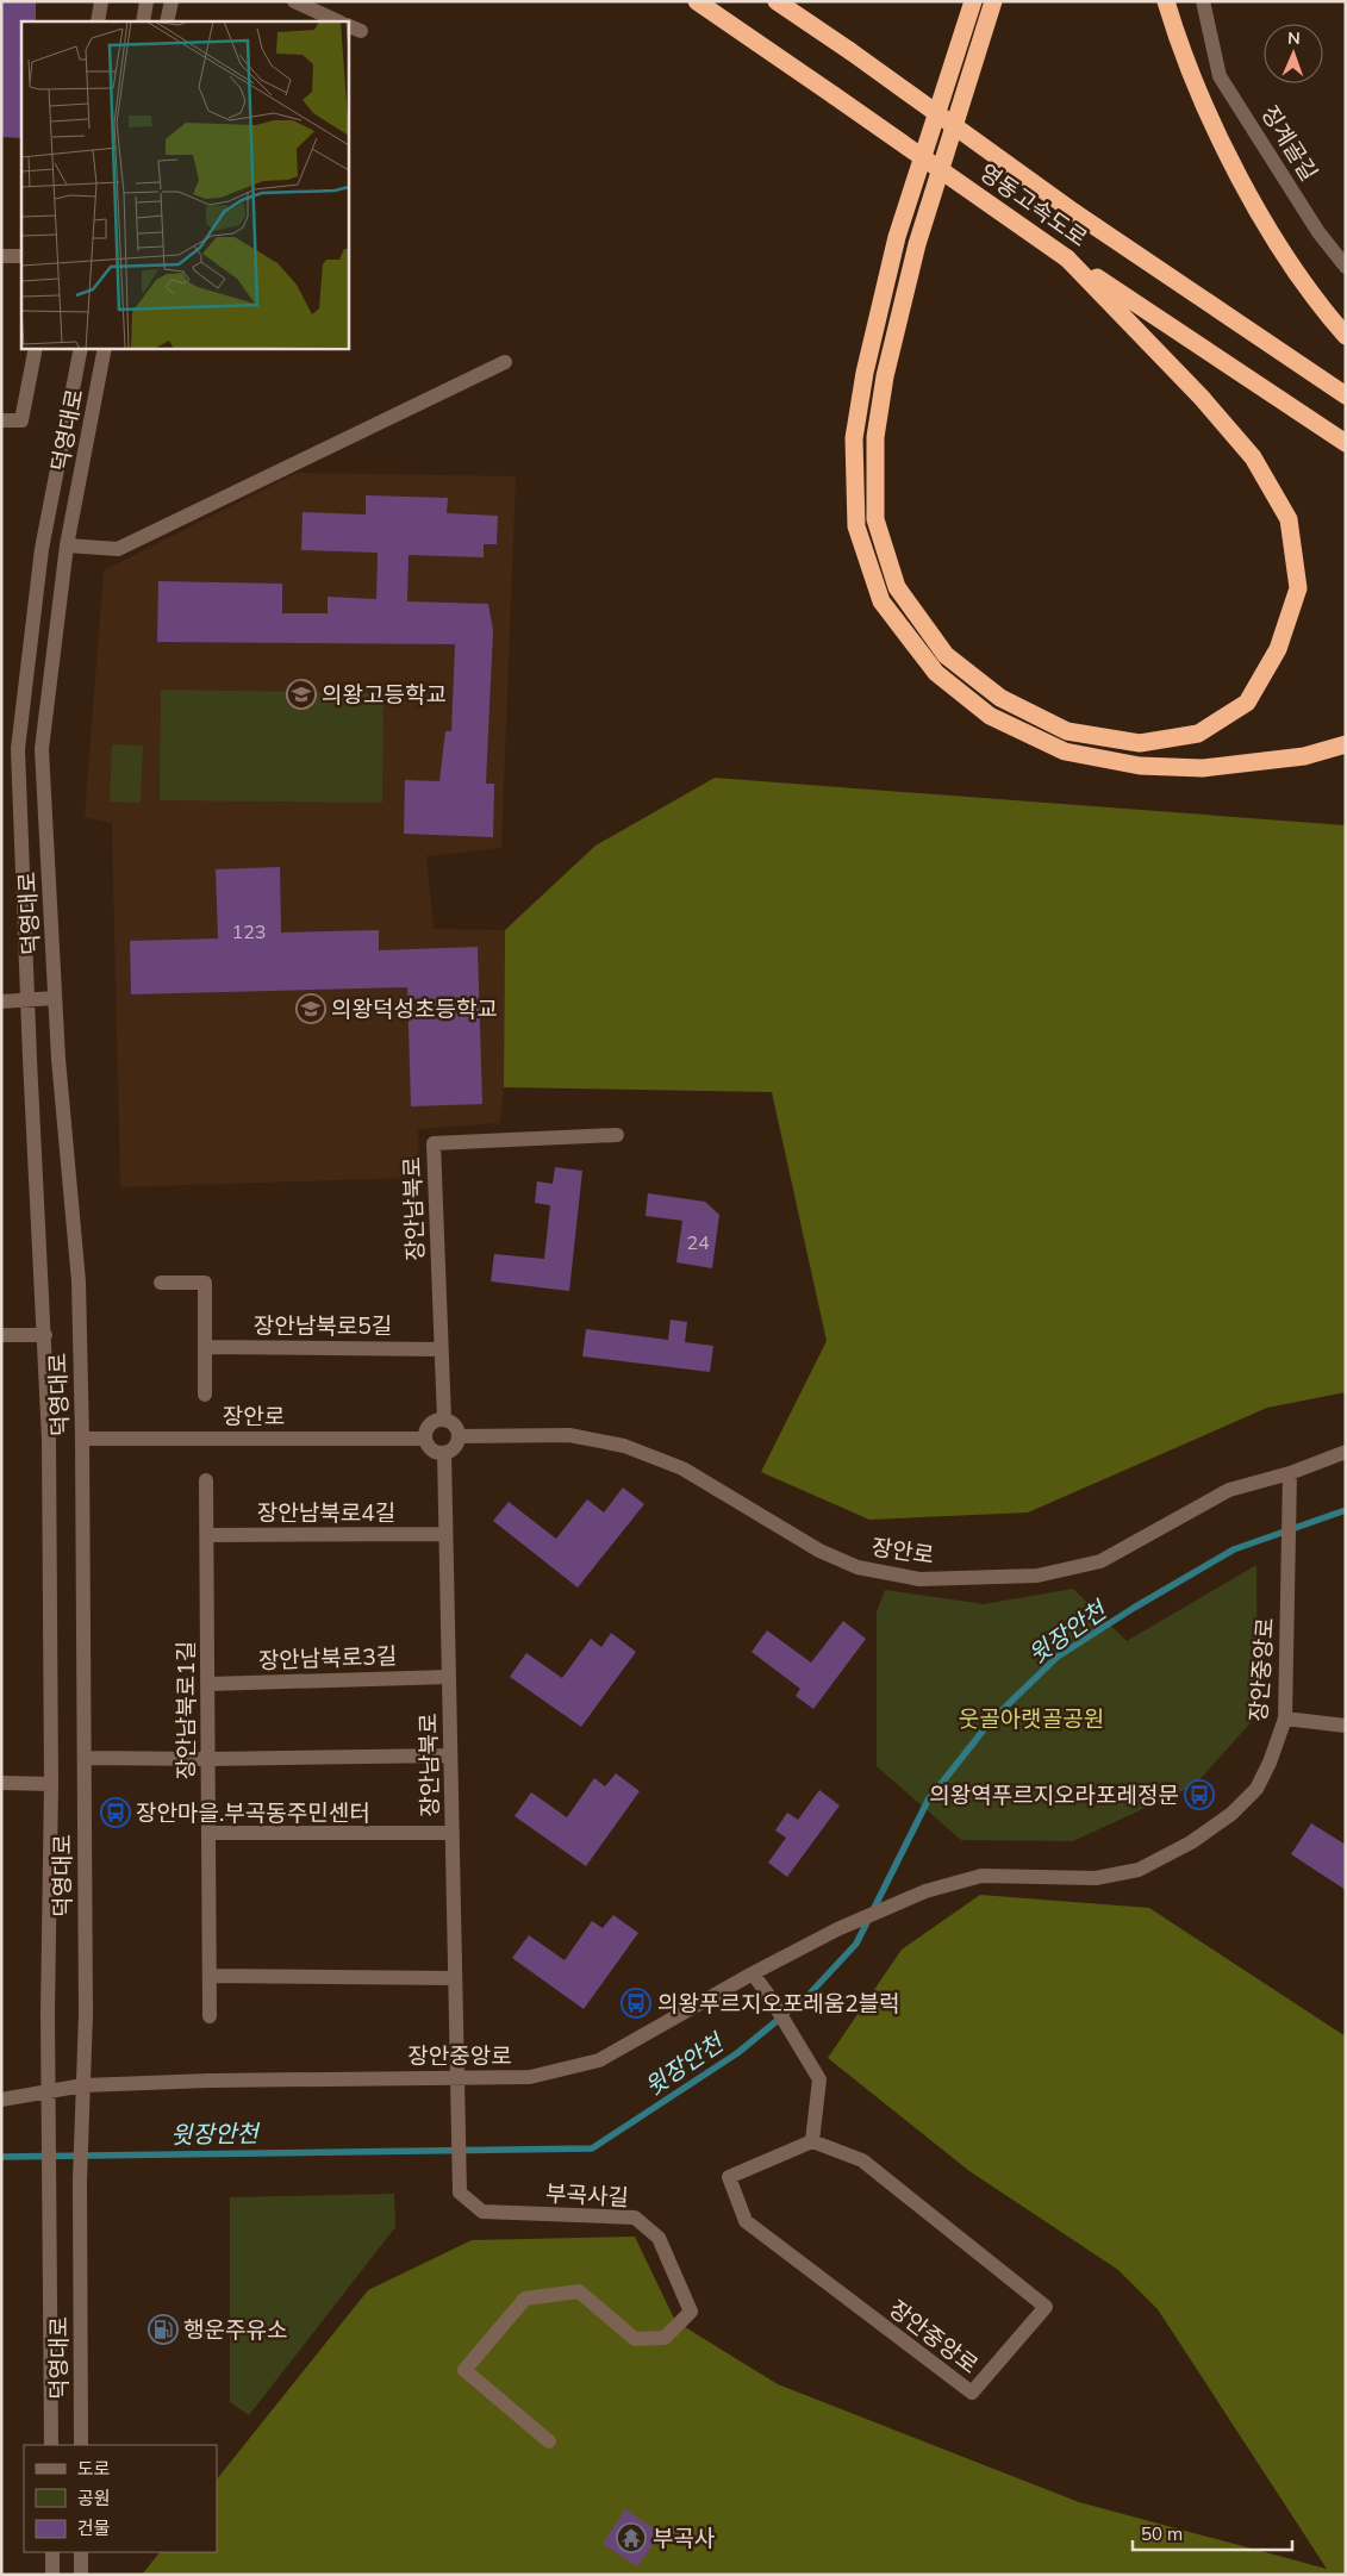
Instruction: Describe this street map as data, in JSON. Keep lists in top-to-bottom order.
{
  "streets": {
    "highway": ["영동고속도로"],
    "street": [
      "징계골길",
      "덕영대로",
      "장안남북로",
      "장안남북로5길",
      "장안로",
      "장안남북로4길",
      "장안남북로3길",
      "장안중앙로",
      "장안남북로1길",
      "부곡사길"
    ]
  },
  "crossings": [
    ["덕영대로", "장안로"],
    ["덕영대로", "장안중앙로"],
    ["장안남북로", "장안남북로5길"],
    ["장안남북로", "장안로"],
    ["장안남북로", "장안남북로4길"],
    ["장안남북로", "장안남북로3길"],
    ["장안남북로", "장안중앙로"],
    ["장안남북로", "부곡사길"],
    ["장안로", "장안중앙로"],
    ["장안남북로4길", "장안남북로1길"],
    ["장안남북로3길", "장안남북로1길"],
    ["장안중앙로", "부곡사길"]
  ],
  "water": ["윗장안천"],
  "parks": ["웃골아랫골공원"],
  "places": {
    "school or university": ["의왕고등학교", "의왕덕성초등학교"],
    "bus stop": ["의왕역푸르지오라포레정문", "장안마을.부곡동주민센터", "의왕푸르지오포레움2블럭"],
    "fuel station": ["행운주유소"],
    "temple": ["부곡사"]
  },
  "house_numbers": ["123", "24"],
  "legend": ["도로", "공원", "건물"],
  "scale_bar": "50 m",
  "north": "top"
}
